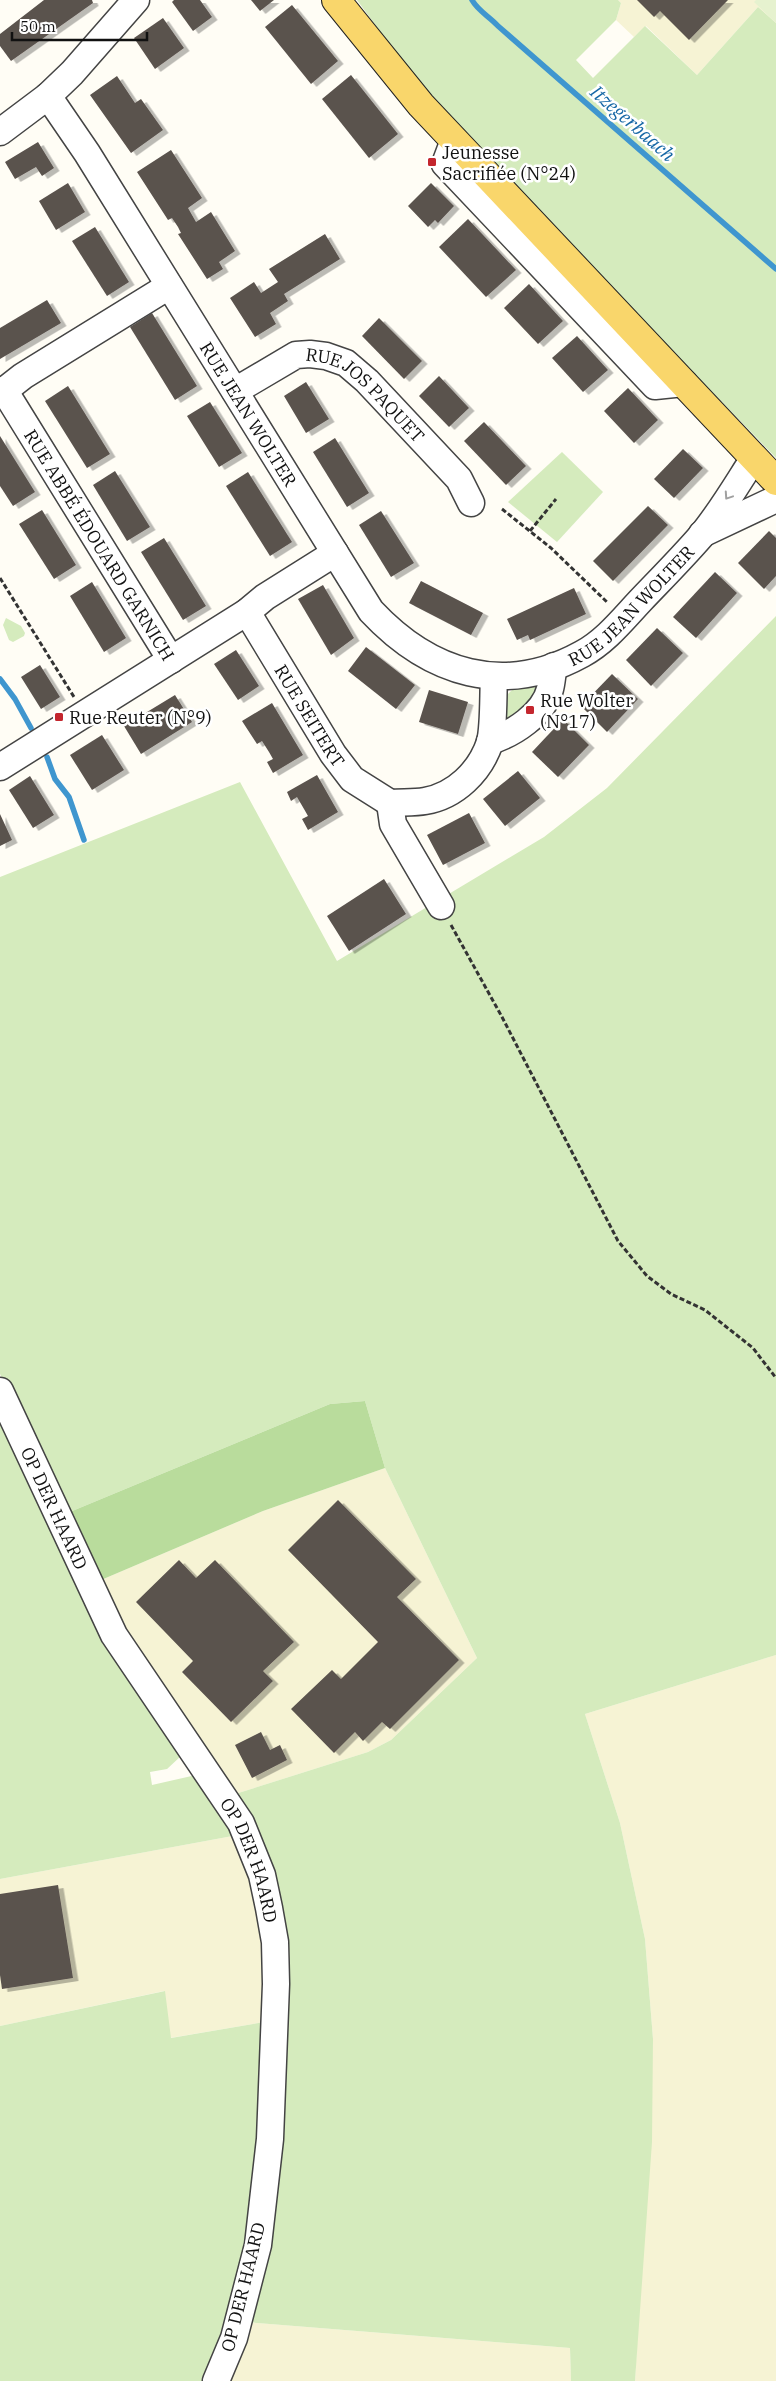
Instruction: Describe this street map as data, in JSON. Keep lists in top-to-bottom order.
{
  "streets": {
    "street": [
      "RUE JOS PAQUET",
      "RUE JEAN WOLTER",
      "RUE ABBÉ ÉDOUARD GARNICH",
      "RUE SEITERT",
      "OP DER HAARD"
    ]
  },
  "crossings": [
    ["RUE JOS PAQUET", "RUE JEAN WOLTER"],
    ["RUE JEAN WOLTER", "RUE ABBÉ ÉDOUARD GARNICH"],
    ["RUE ABBÉ ÉDOUARD GARNICH", "RUE SEITERT"]
  ],
  "water": ["Itzegerbaach"],
  "places": {
    "transit": ["Jeunesse Sacrifiée (N°24)", "Rue Wolter (N°17)", "Rue Reuter (N°9)"]
  },
  "scale_bar": "50 m"
}
